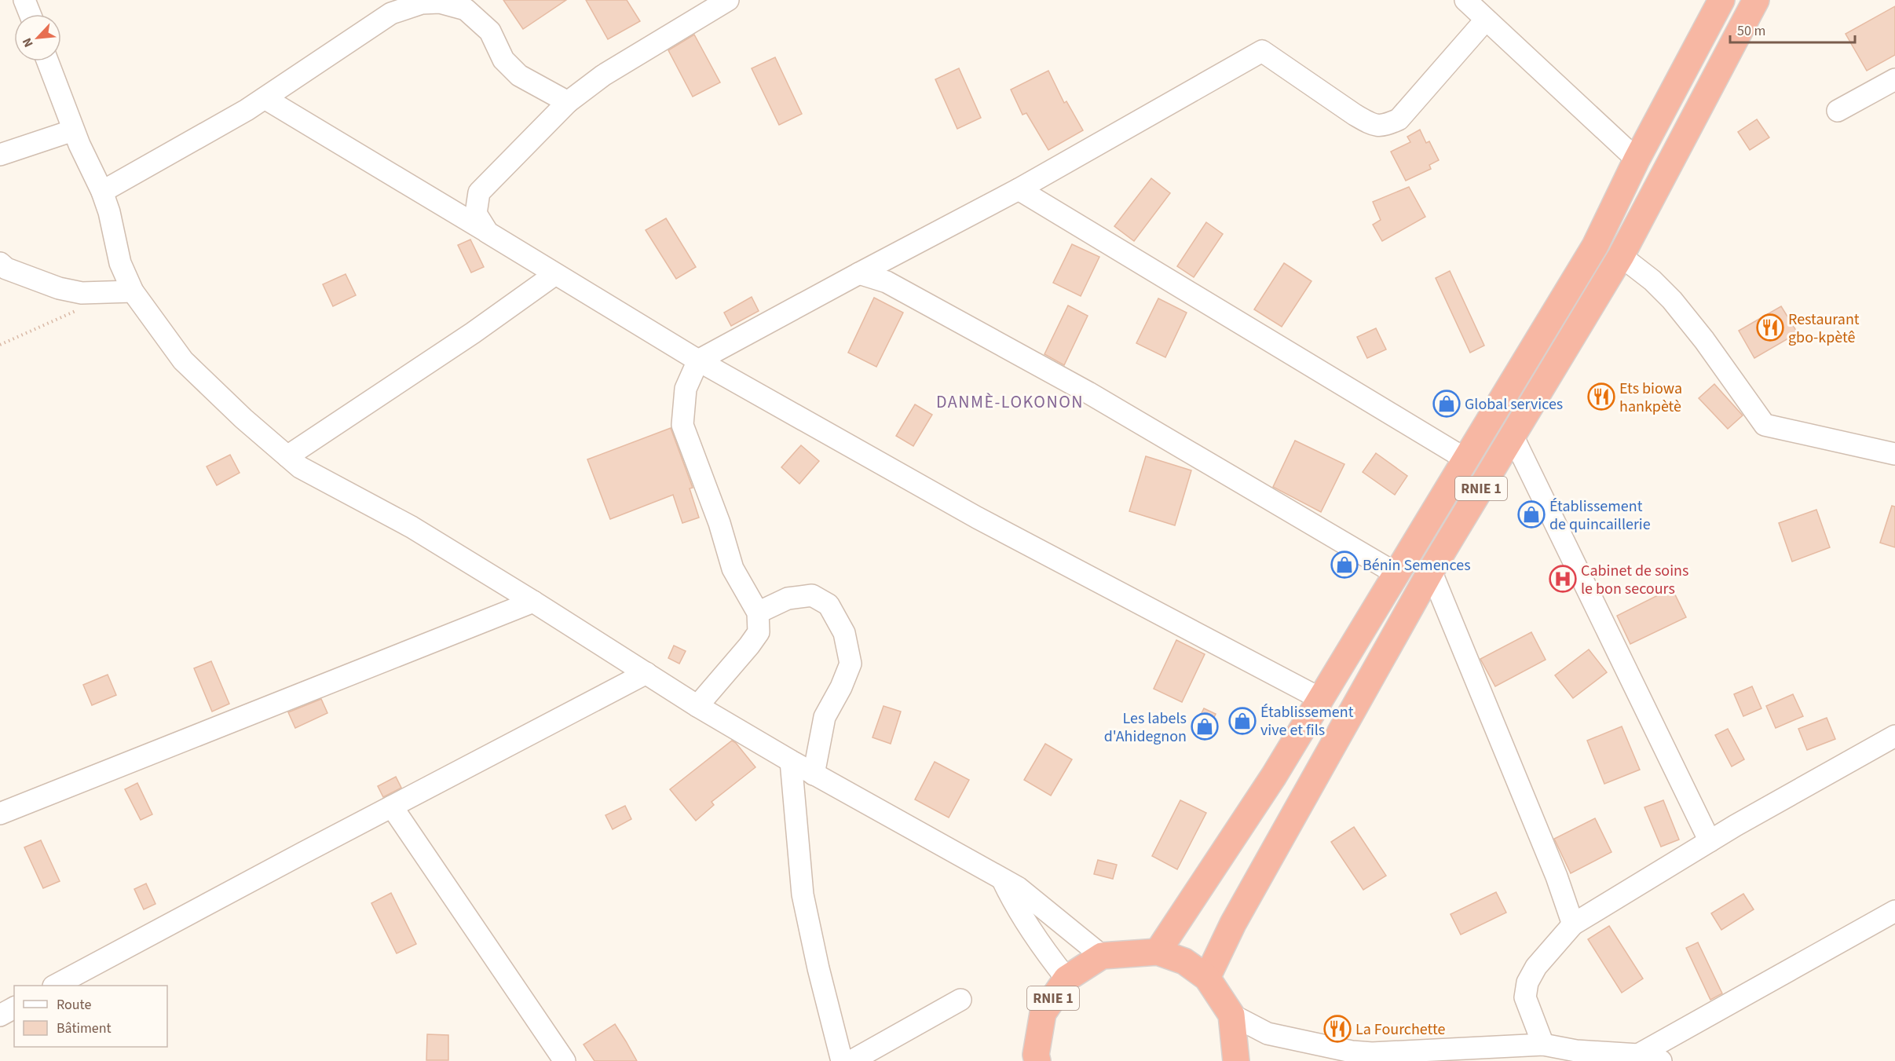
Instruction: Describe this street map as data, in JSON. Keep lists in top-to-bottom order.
{
  "streets": {
    "highway": ["RNIE 1"]
  },
  "districts": ["DANMÈ-LOKONON"],
  "places": {
    "restaurant": ["Restaurant gbo-kpètê", "Ets biowa hankpètè", "La Fourchette"],
    "shop": [
      "Global services",
      "Établissement de quincaillerie",
      "Bénin Semences",
      "Établissement vive et fils",
      "Les labels d'Ahidegnon"
    ],
    "hospital": ["Cabinet de soins le bon secours"]
  },
  "legend": ["Route", "Bâtiment"],
  "scale_bar": "50 m",
  "north": "bottom left"
}
